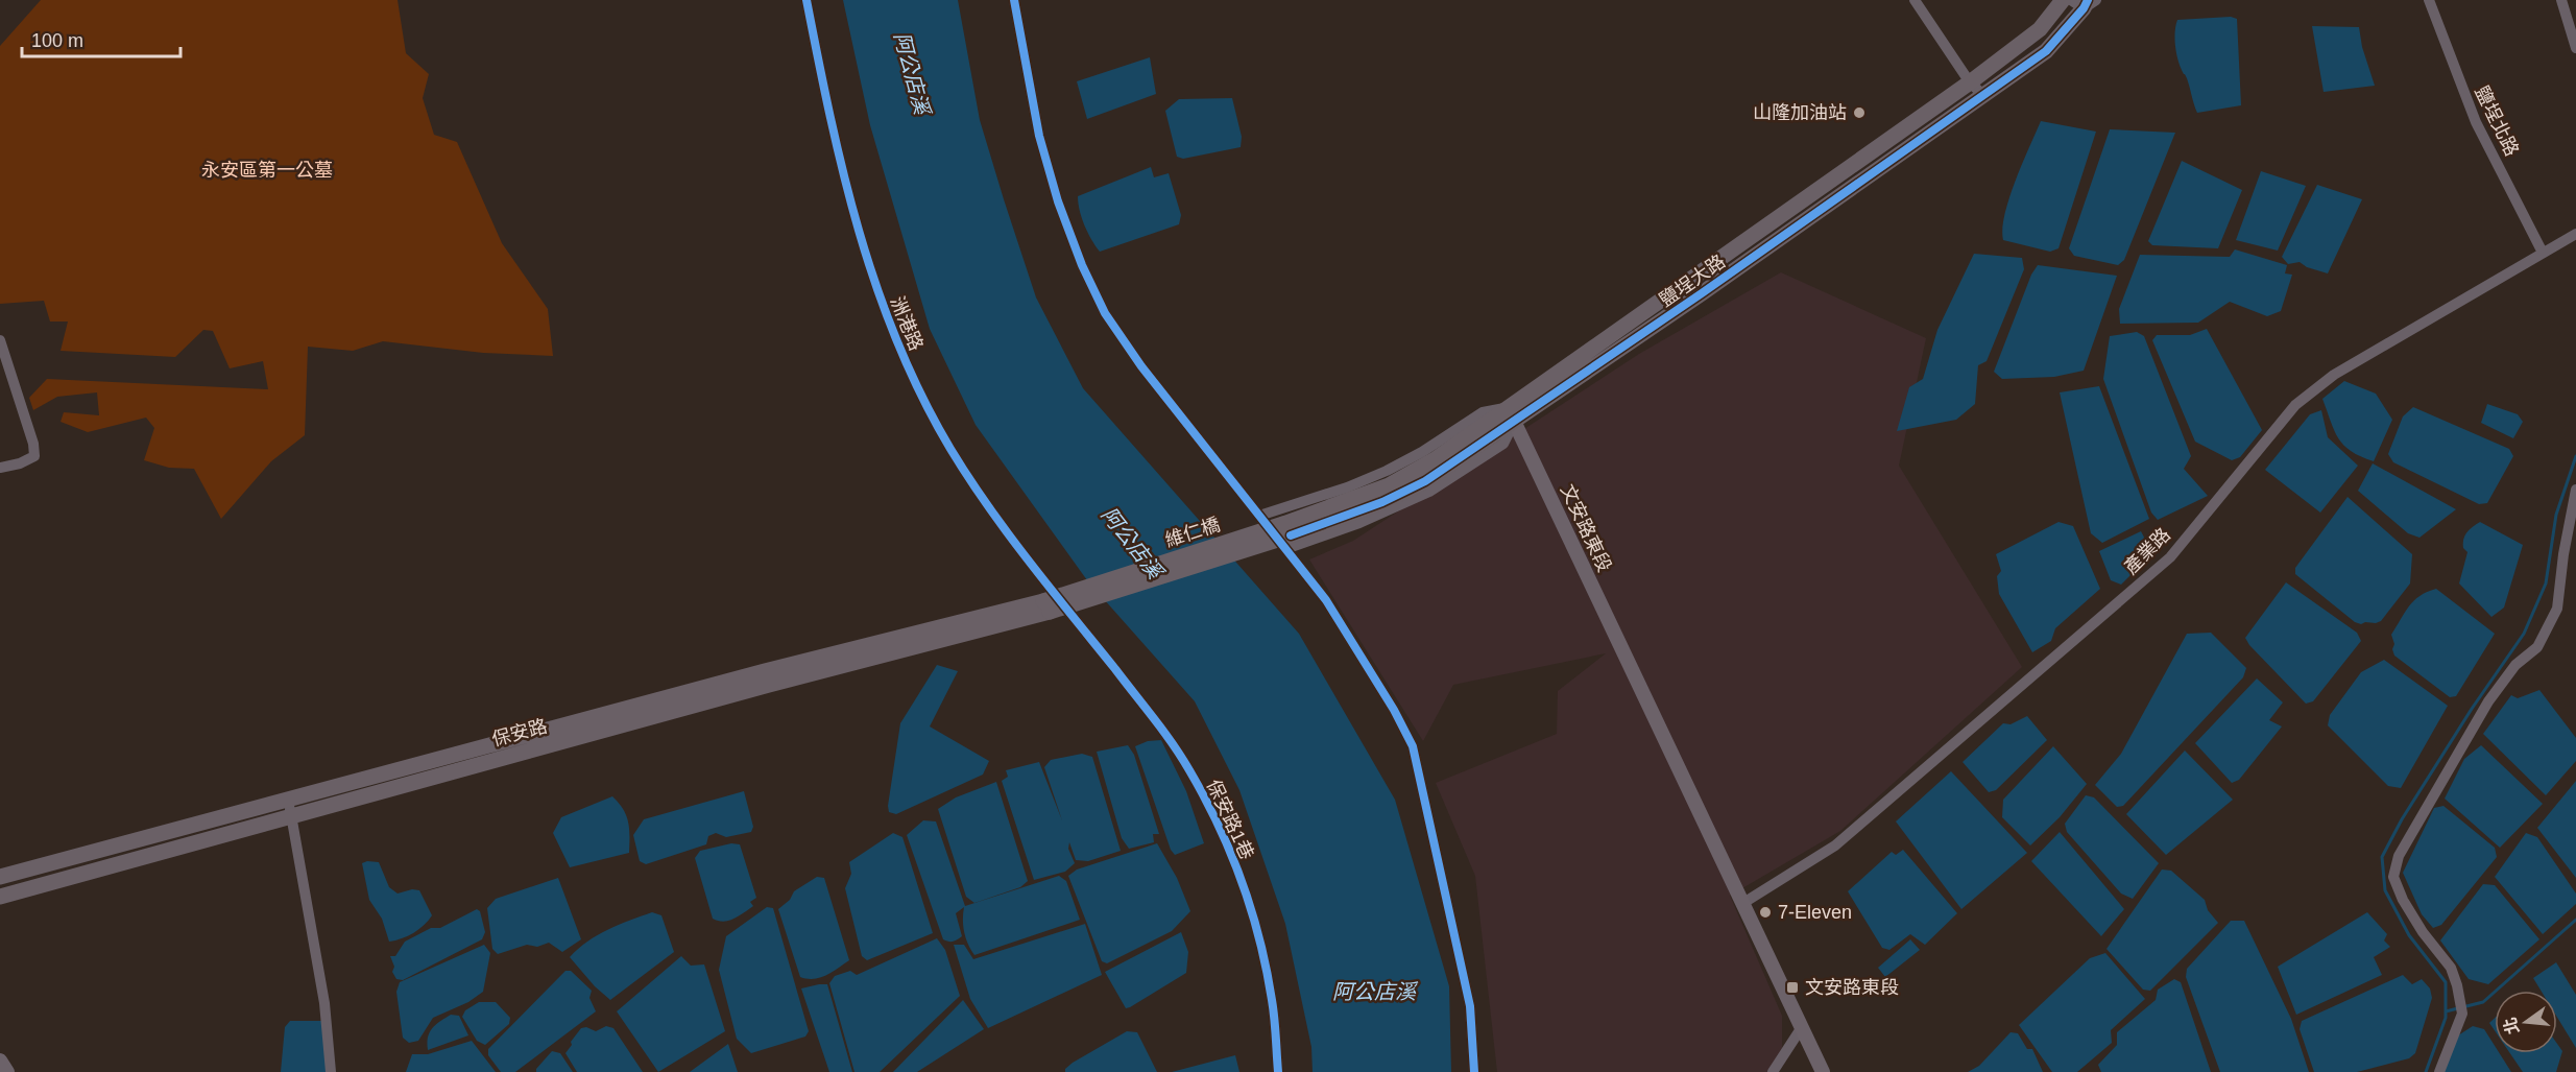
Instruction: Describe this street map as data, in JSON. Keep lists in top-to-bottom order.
{
  "streets": {
    "main road": ["鹽埕大路", "維仁橋", "保安路"],
    "street": [
      "鹽埕北路",
      "洲港路",
      "文安路東段",
      "產業路",
      "保安路1巷"
    ]
  },
  "crossings": [
    ["鹽埕北路", "產業路"],
    ["鹽埕大路", "文安路東段"],
    ["鹽埕大路", "維仁橋"],
    ["洲港路", "保安路1巷"],
    ["文安路東段", "產業路"],
    ["維仁橋", "保安路"]
  ],
  "water": ["阿公店溪"],
  "parks": ["永安區第一公墓"],
  "places": {
    "other": ["山隆加油站", "7-Eleven"],
    "transit": ["文安路東段"]
  },
  "scale_bar": "100 m",
  "north": "left"
}
